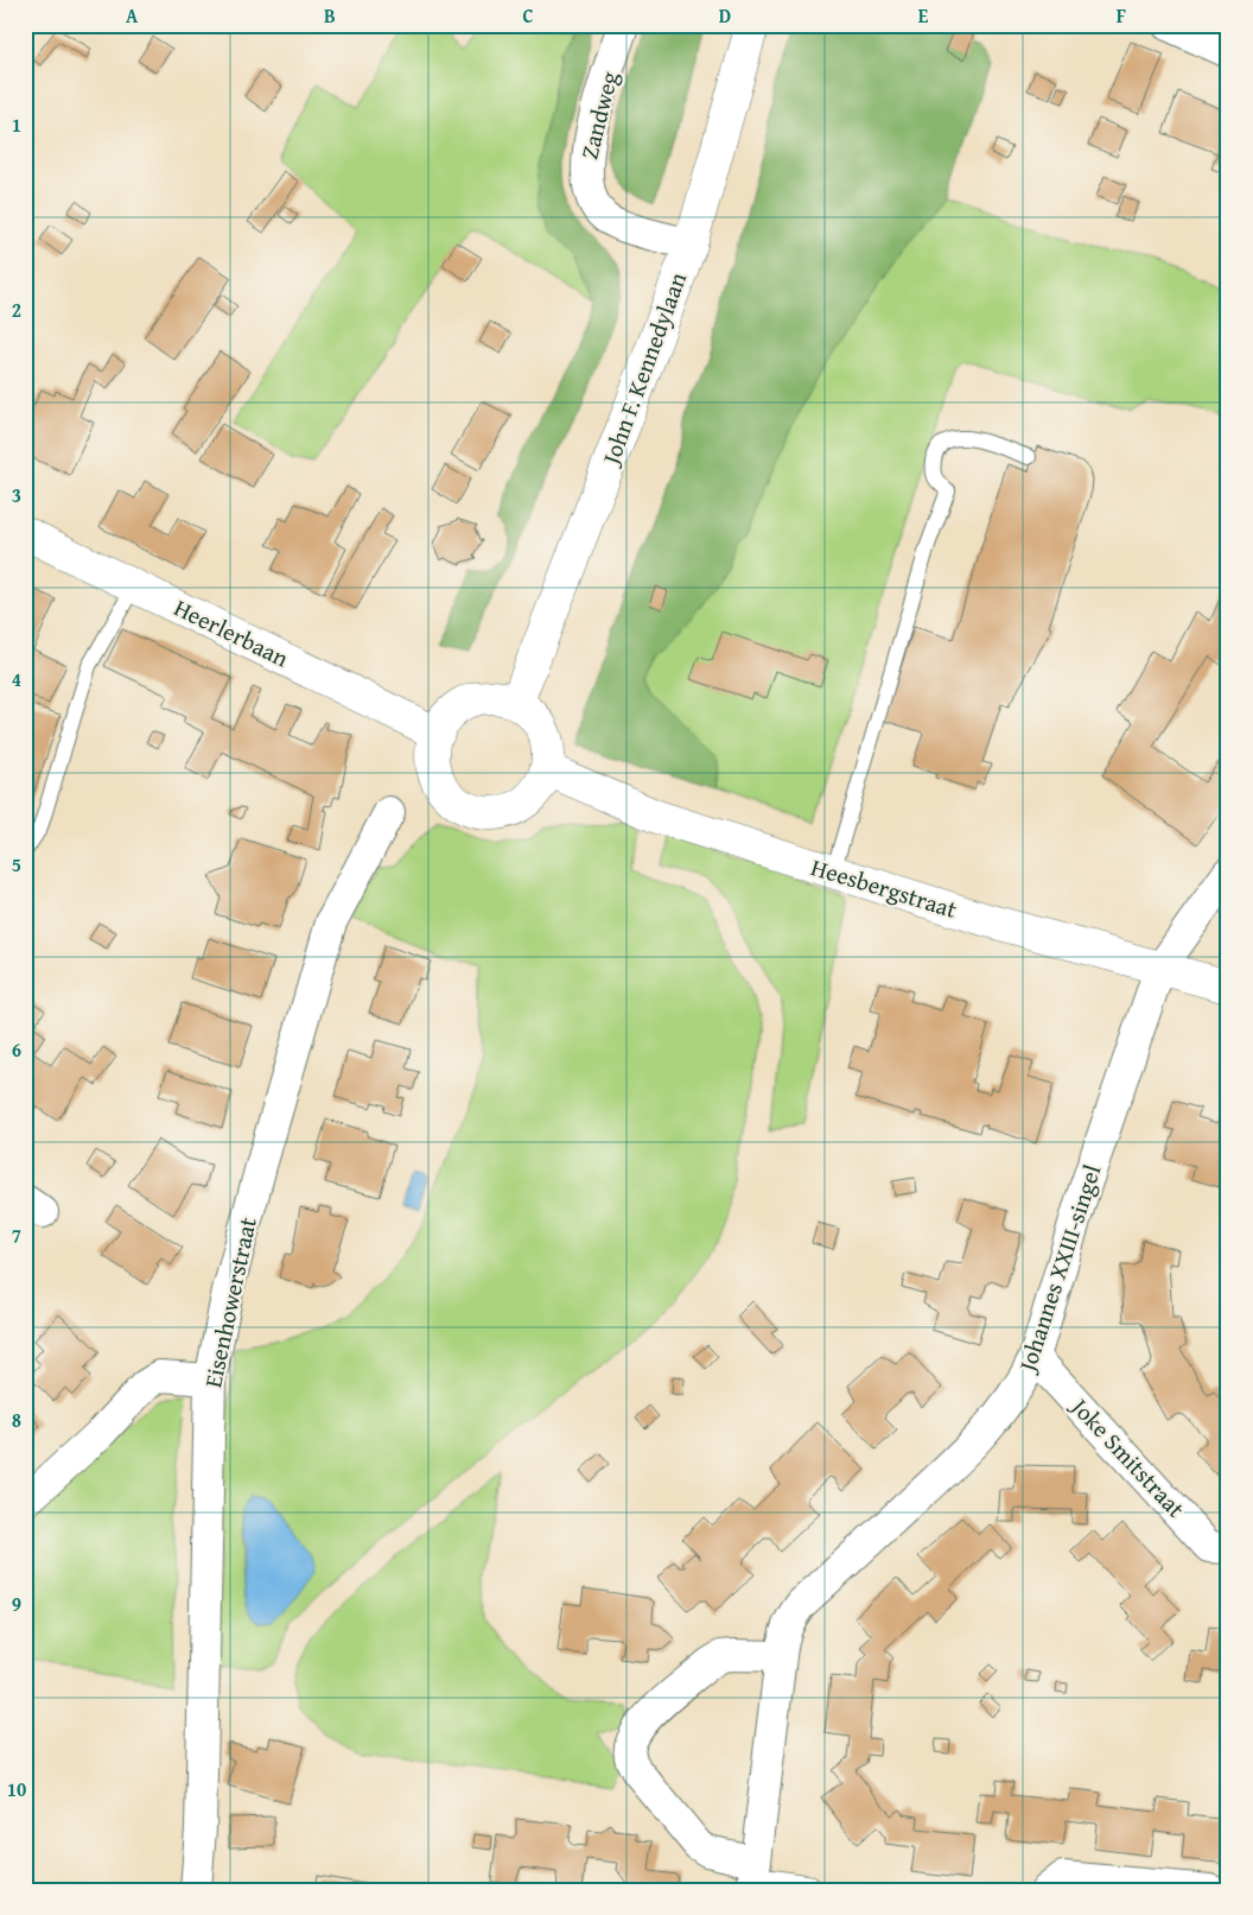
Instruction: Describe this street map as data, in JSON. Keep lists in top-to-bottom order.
{
  "streets": {
    "street": [
      "Zandweg",
      "John F. Kennedylaan",
      "Heerlerbaan",
      "Heesbergstraat",
      "Johannes XXIII-singel",
      "Eisenhowerstraat",
      "Joke Smitstraat"
    ]
  },
  "crossings": [
    ["Zandweg", "John F. Kennedylaan"],
    ["John F. Kennedylaan", "Heerlerbaan"],
    ["John F. Kennedylaan", "Heesbergstraat"],
    ["Heerlerbaan", "Heesbergstraat"],
    ["Heesbergstraat", "Johannes XXIII-singel"],
    ["Johannes XXIII-singel", "Joke Smitstraat"]
  ],
  "grid": {
    "columns": [
      "A",
      "B",
      "C",
      "D",
      "E",
      "F"
    ],
    "rows": [
      "1",
      "2",
      "3",
      "4",
      "5",
      "6",
      "7",
      "8",
      "9",
      "10"
    ]
  }
}
